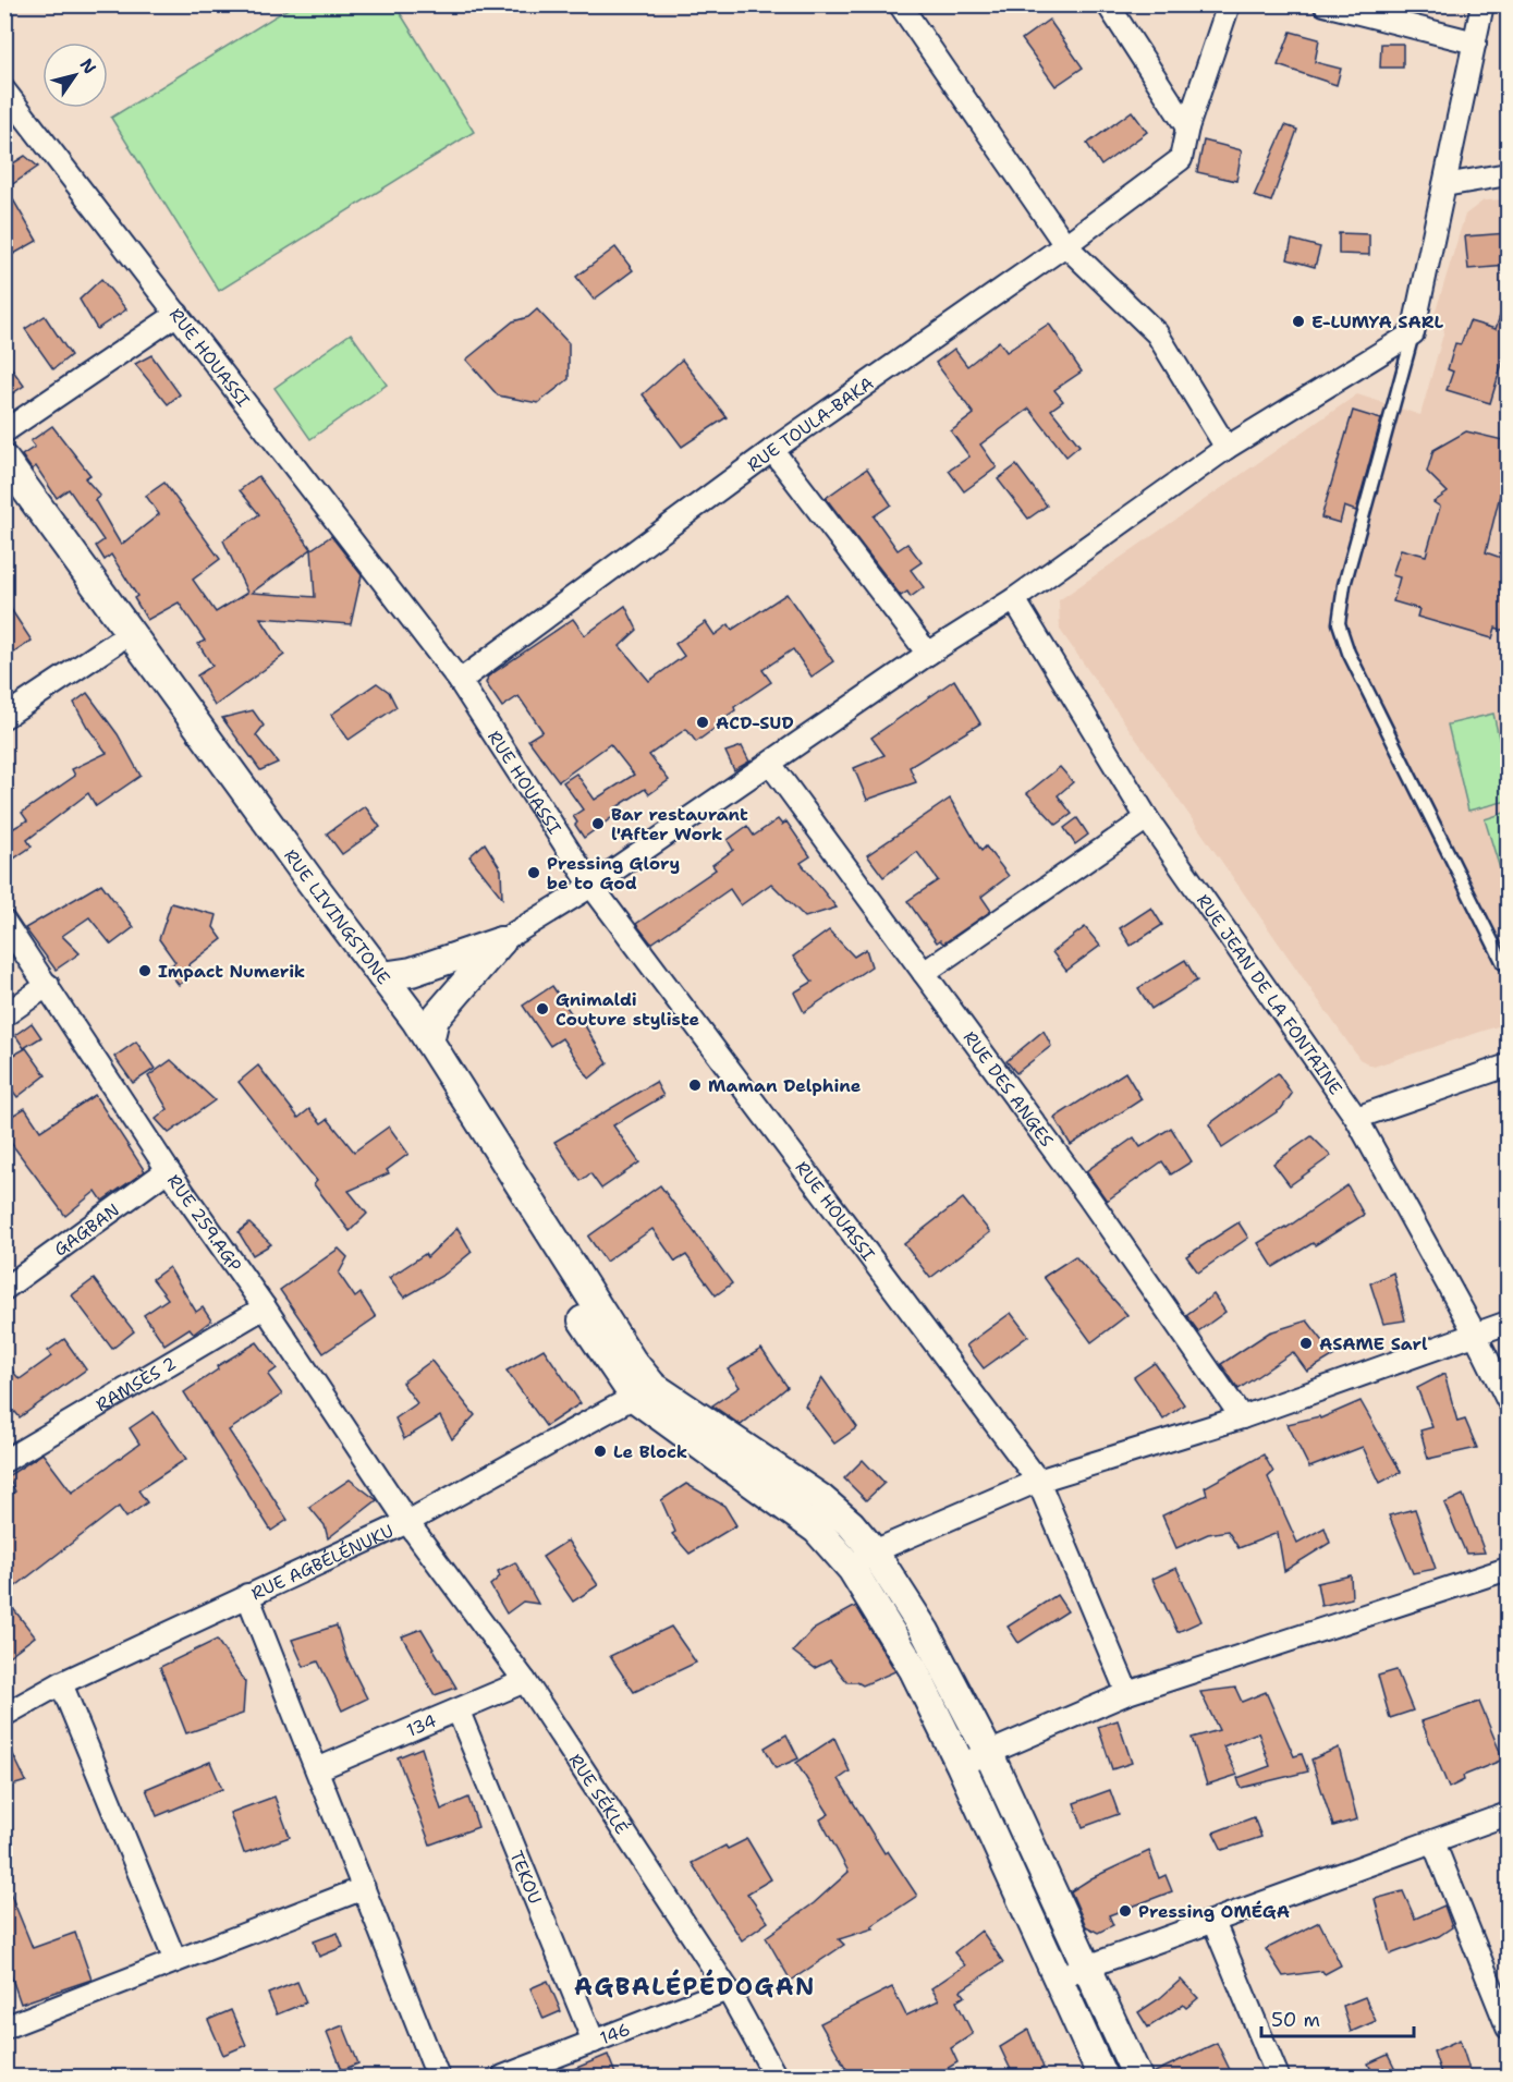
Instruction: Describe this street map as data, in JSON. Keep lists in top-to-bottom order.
{
  "streets": {
    "street": [
      "RUE HOUASSI",
      "RUE TOULA-BAKA",
      "RUE LIVINGSTONE",
      "RUE JEAN DE LA FONTAINE",
      "RUE DES ANGES",
      "RUE 259.AGP",
      "GAGBAN",
      "RAMSÈS 2",
      "RUE AGBÉLÉNUKU",
      "134",
      "RUE SÉKLÉ",
      "TEKOU",
      "146"
    ]
  },
  "crossings": [
    ["RUE HOUASSI", "RUE TOULA-BAKA"],
    ["RUE LIVINGSTONE", "RUE AGBÉLÉNUKU"],
    ["RUE 259.AGP", "GAGBAN"],
    ["RUE 259.AGP", "RAMSÈS 2"],
    ["RUE 259.AGP", "RUE AGBÉLÉNUKU"],
    ["RUE 259.AGP", "RUE SÉKLÉ"],
    ["RUE AGBÉLÉNUKU", "RUE SÉKLÉ"],
    ["134", "RUE SÉKLÉ"],
    ["134", "TEKOU"],
    ["RUE SÉKLÉ", "146"],
    ["TEKOU", "146"]
  ],
  "districts": ["AGBALÉPÉDOGAN"],
  "places": [
    "E-LUMYA SARL",
    "ACD-SUD",
    "Bar restaurant l'After Work",
    "Pressing Glory be to God",
    "Impact Numerik",
    "Gnimaldi Couture styliste",
    "Maman Delphine",
    "ASAME Sarl",
    "Le Block",
    "Pressing OMÉGA"
  ],
  "scale_bar": "50 m",
  "north": "top right"
}
